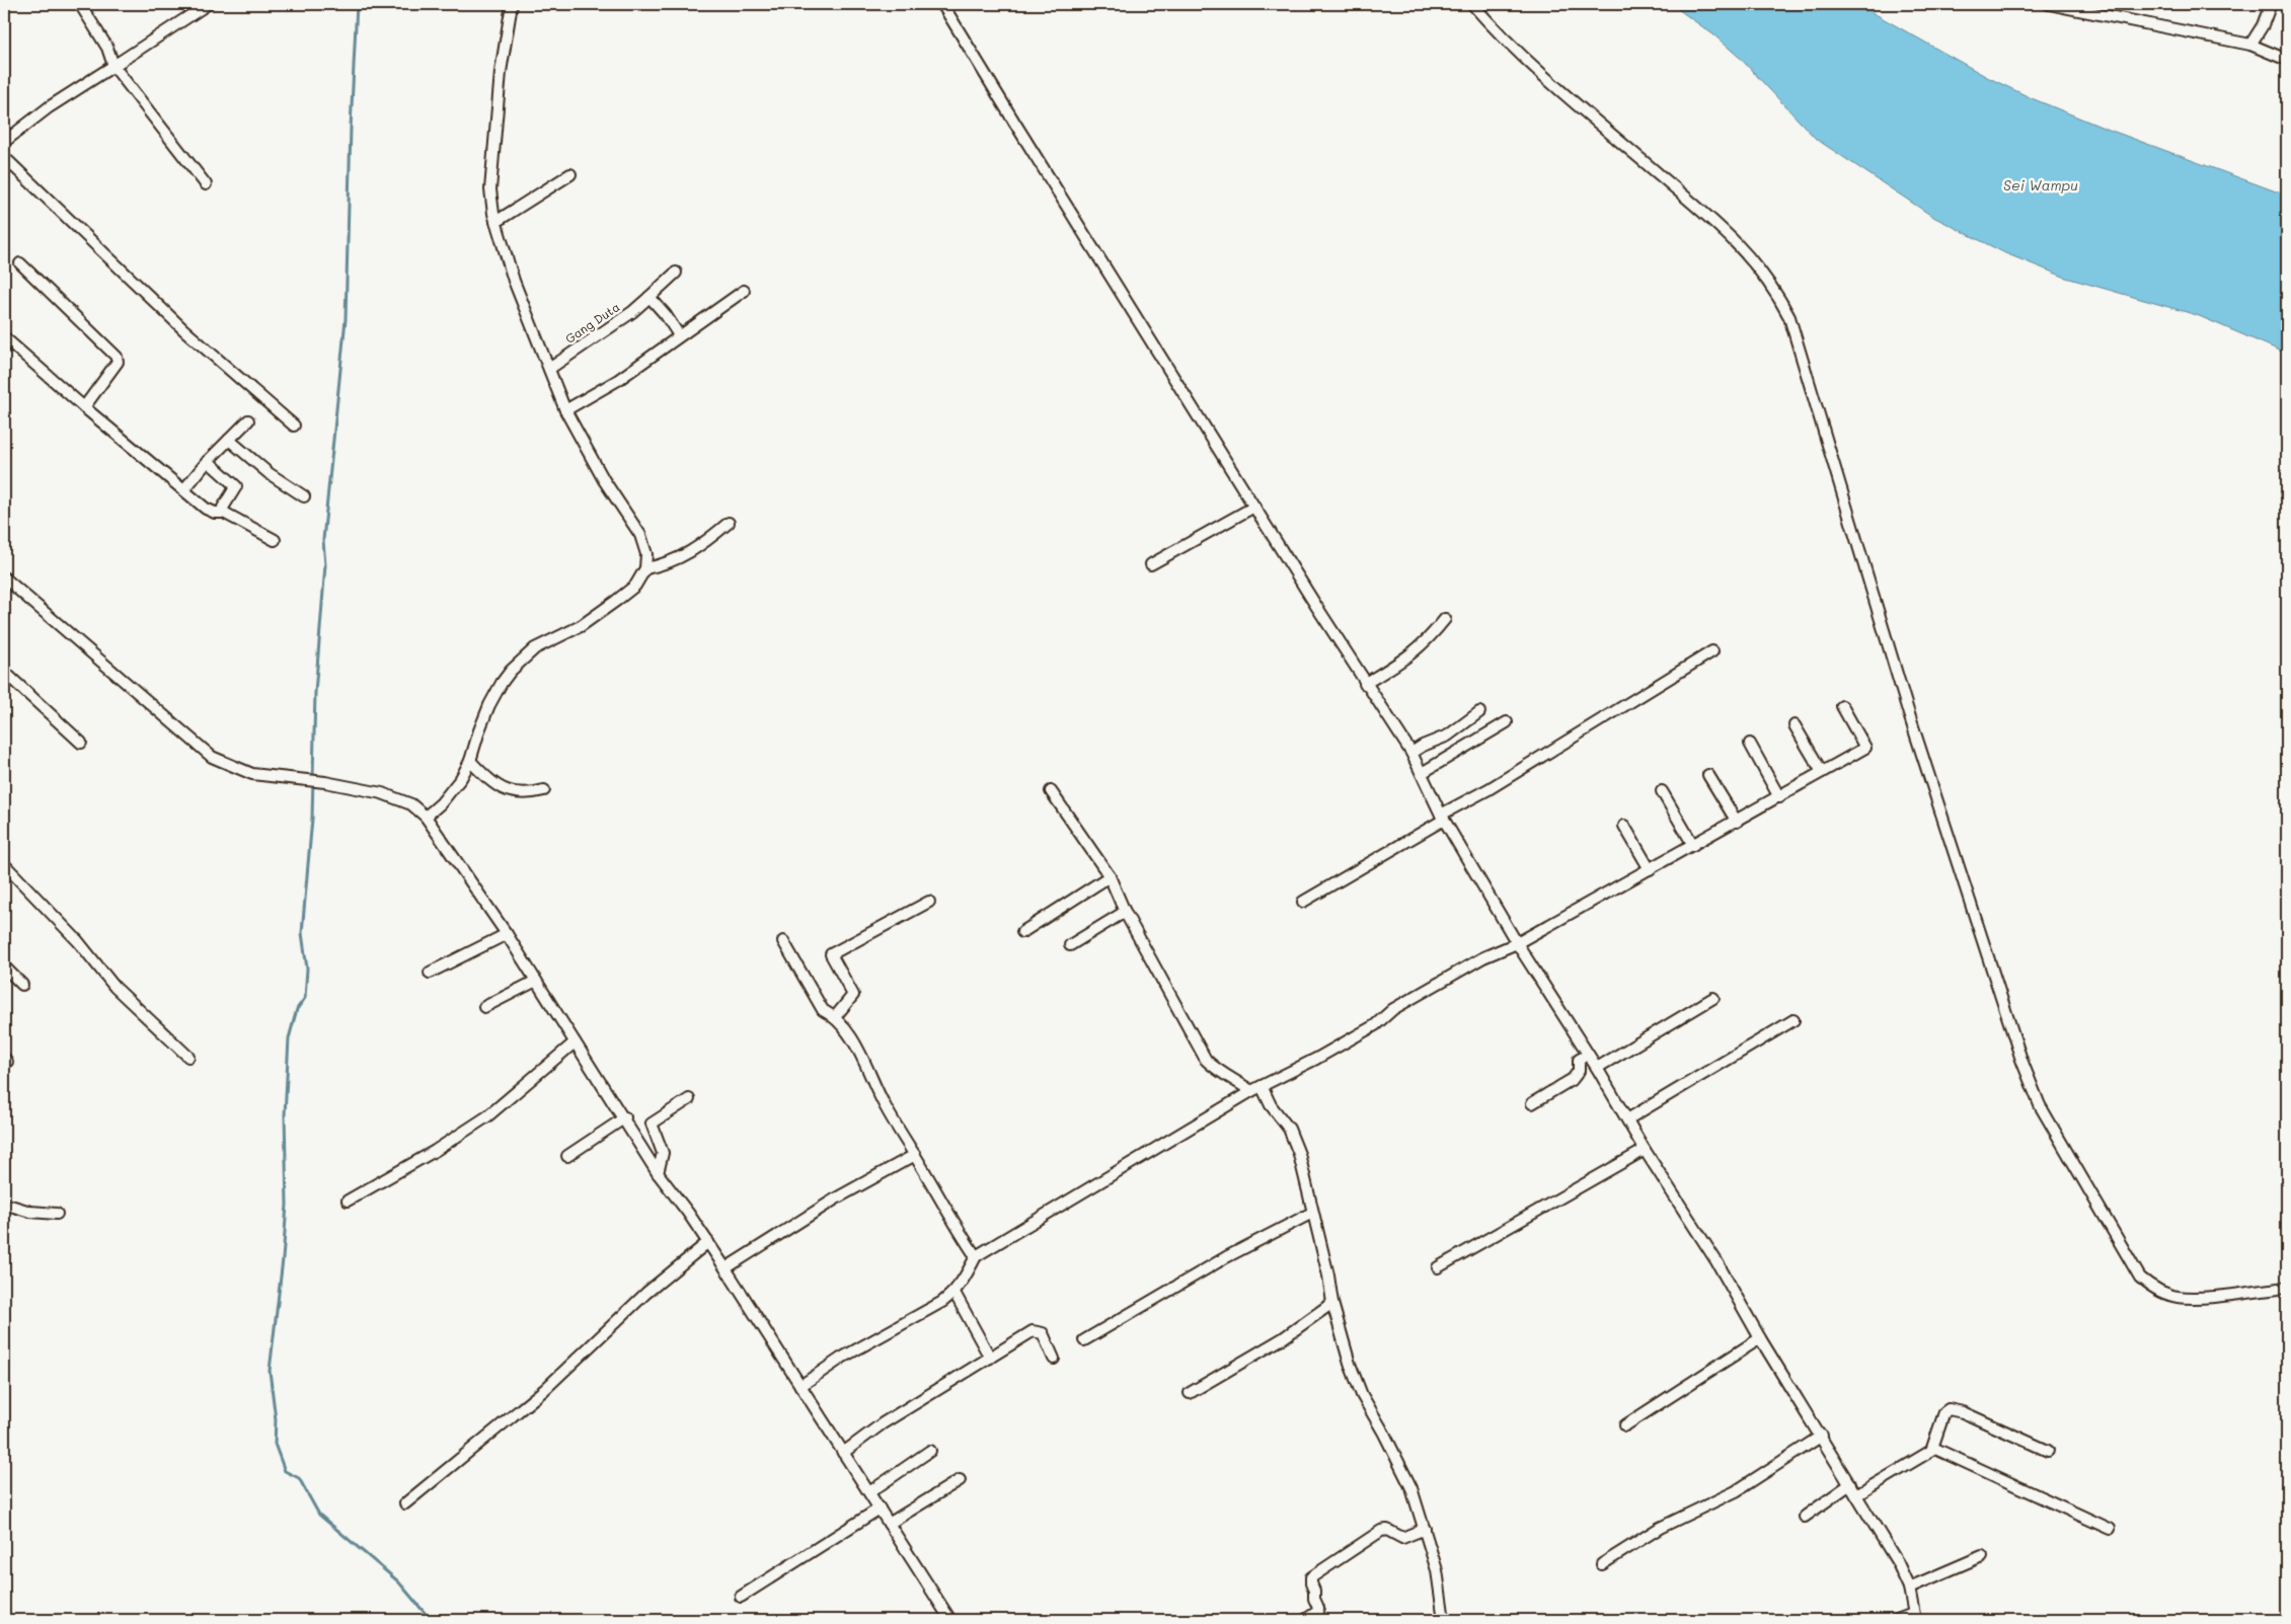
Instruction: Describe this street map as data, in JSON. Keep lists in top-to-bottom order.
{
  "streets": {
    "street": ["Gang Duta"]
  },
  "water": ["Sei Wampu"]
}
